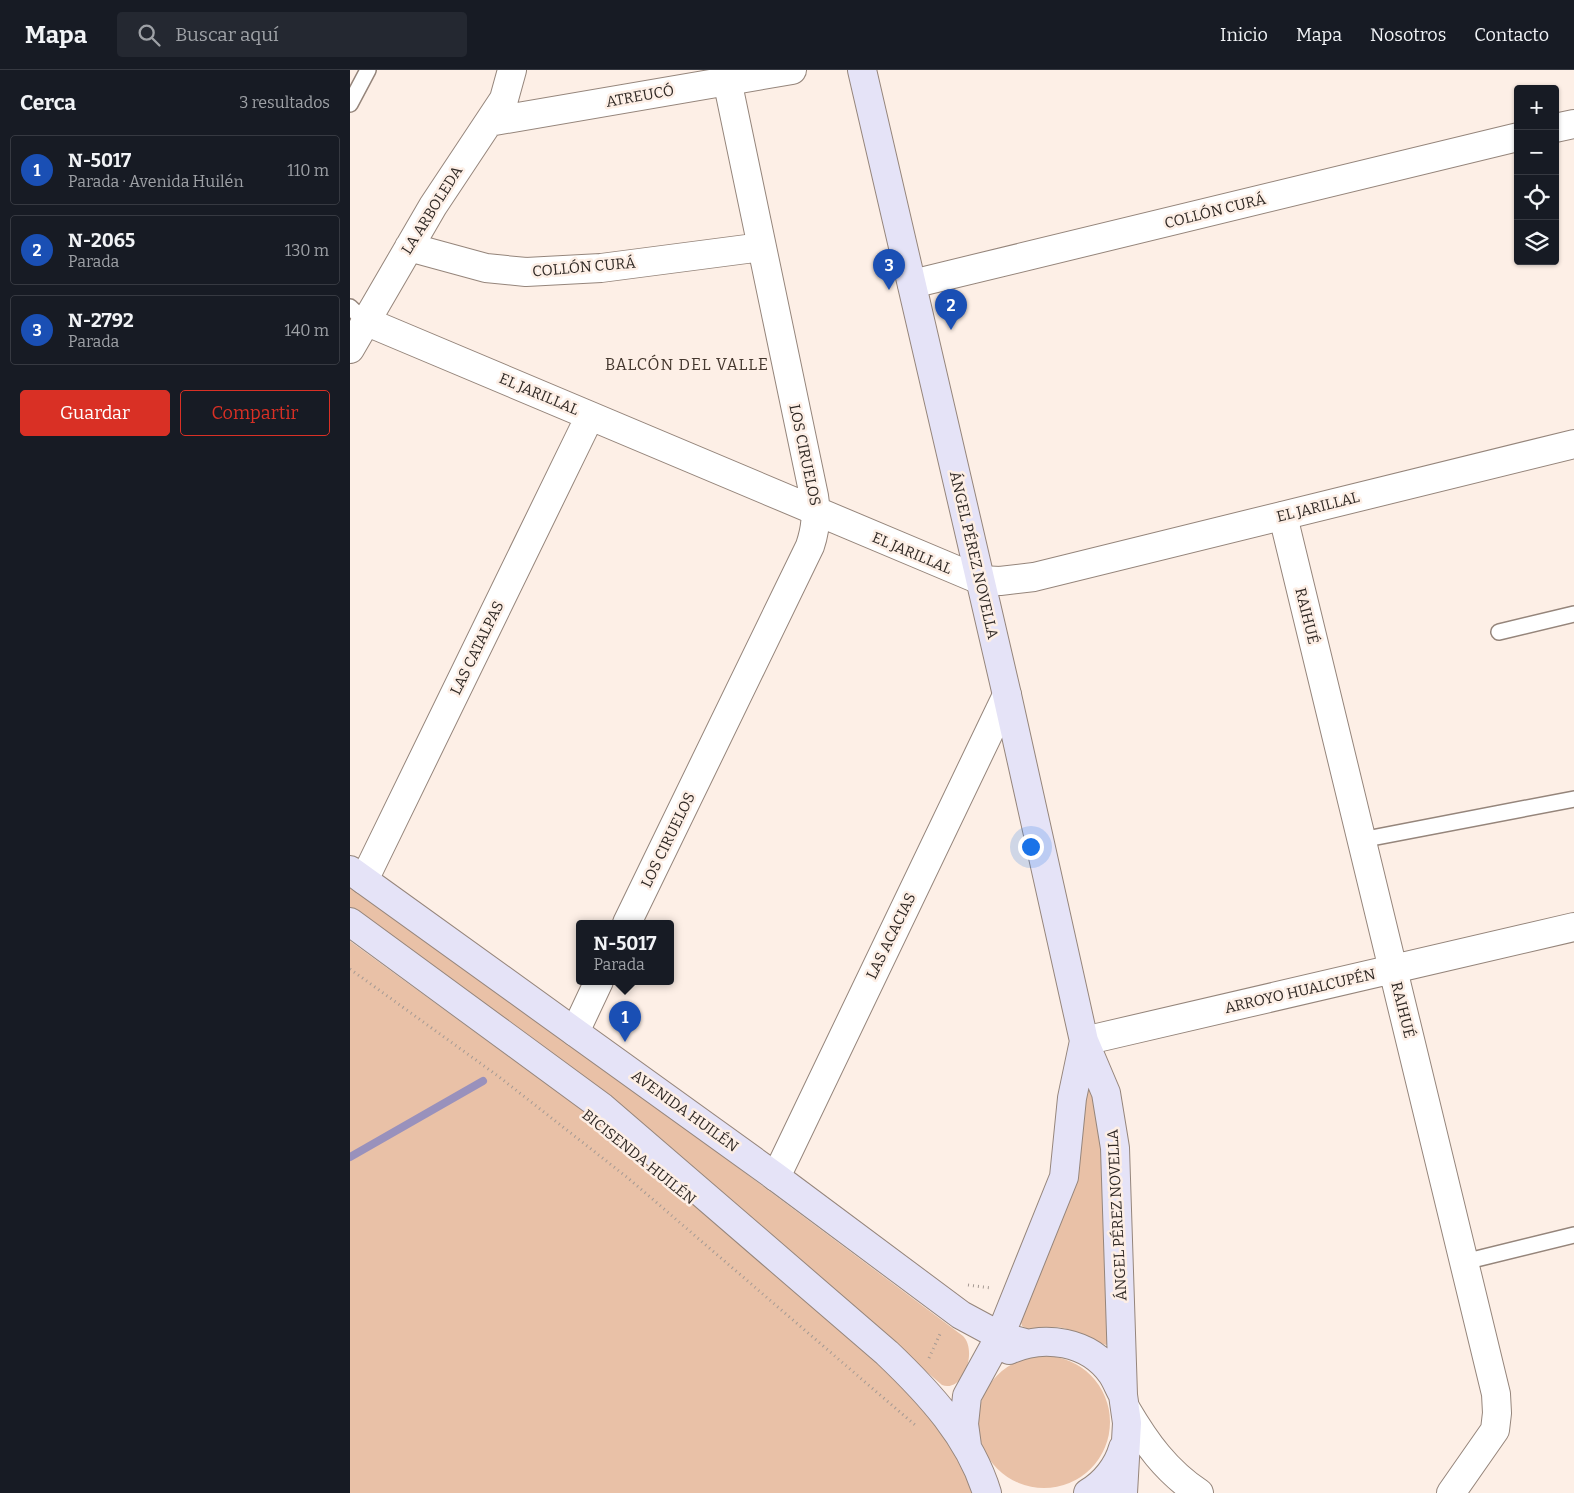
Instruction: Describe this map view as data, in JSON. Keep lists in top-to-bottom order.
{
  "streets": {
    "main road": ["ÁNGEL PÉREZ NOVELLA", "AVENIDA HUILÉN"],
    "street": [
      "ATREUCÓ",
      "LA ARBOLEDA",
      "COLLÓN CURÁ",
      "EL JARILLAL",
      "LOS CIRUELOS",
      "RAIHUÉ",
      "LAS CATALPAS",
      "LAS ACACIAS",
      "ARROYO HUALCUPÉN"
    ]
  },
  "crossings": [
    ["ATREUCÓ", "LA ARBOLEDA"],
    ["ATREUCÓ", "LOS CIRUELOS"],
    ["LA ARBOLEDA", "COLLÓN CURÁ"],
    ["LA ARBOLEDA", "EL JARILLAL"],
    ["COLLÓN CURÁ", "LOS CIRUELOS"],
    ["COLLÓN CURÁ", "ÁNGEL PÉREZ NOVELLA"],
    ["EL JARILLAL", "LOS CIRUELOS"],
    ["EL JARILLAL", "ÁNGEL PÉREZ NOVELLA"],
    ["EL JARILLAL", "RAIHUÉ"],
    ["EL JARILLAL", "LAS CATALPAS"],
    ["ÁNGEL PÉREZ NOVELLA", "LAS ACACIAS"],
    ["ÁNGEL PÉREZ NOVELLA", "ARROYO HUALCUPÉN"],
    ["ÁNGEL PÉREZ NOVELLA", "AVENIDA HUILÉN"],
    ["RAIHUÉ", "ARROYO HUALCUPÉN"],
    ["LAS CATALPAS", "AVENIDA HUILÉN"],
    ["LAS ACACIAS", "AVENIDA HUILÉN"]
  ],
  "districts": ["BALCÓN DEL VALLE"],
  "page": {
    "header": "Mapa",
    "search": "Buscar aquí",
    "nav": [
      "Inicio",
      "Mapa",
      "Nosotros",
      "Contacto"
    ],
    "heading": ["Cerca", "3 resultados"],
    "map_buttons": ["+", "−"],
    "list": [
      {
        "mark": "1",
        "name": "N-5017",
        "note": "Parada · Avenida Huilén",
        "value": "110 m"
      },
      {
        "mark": "2",
        "name": "N-2065",
        "note": "Parada",
        "value": "130 m"
      },
      {
        "mark": "3",
        "name": "N-2792",
        "note": "Parada",
        "value": "140 m"
      }
    ],
    "pins": ["3", "2", "1"],
    "buttons": ["Guardar", "Compartir"],
    "popup": ["N-5017", "Parada"]
  }
}
